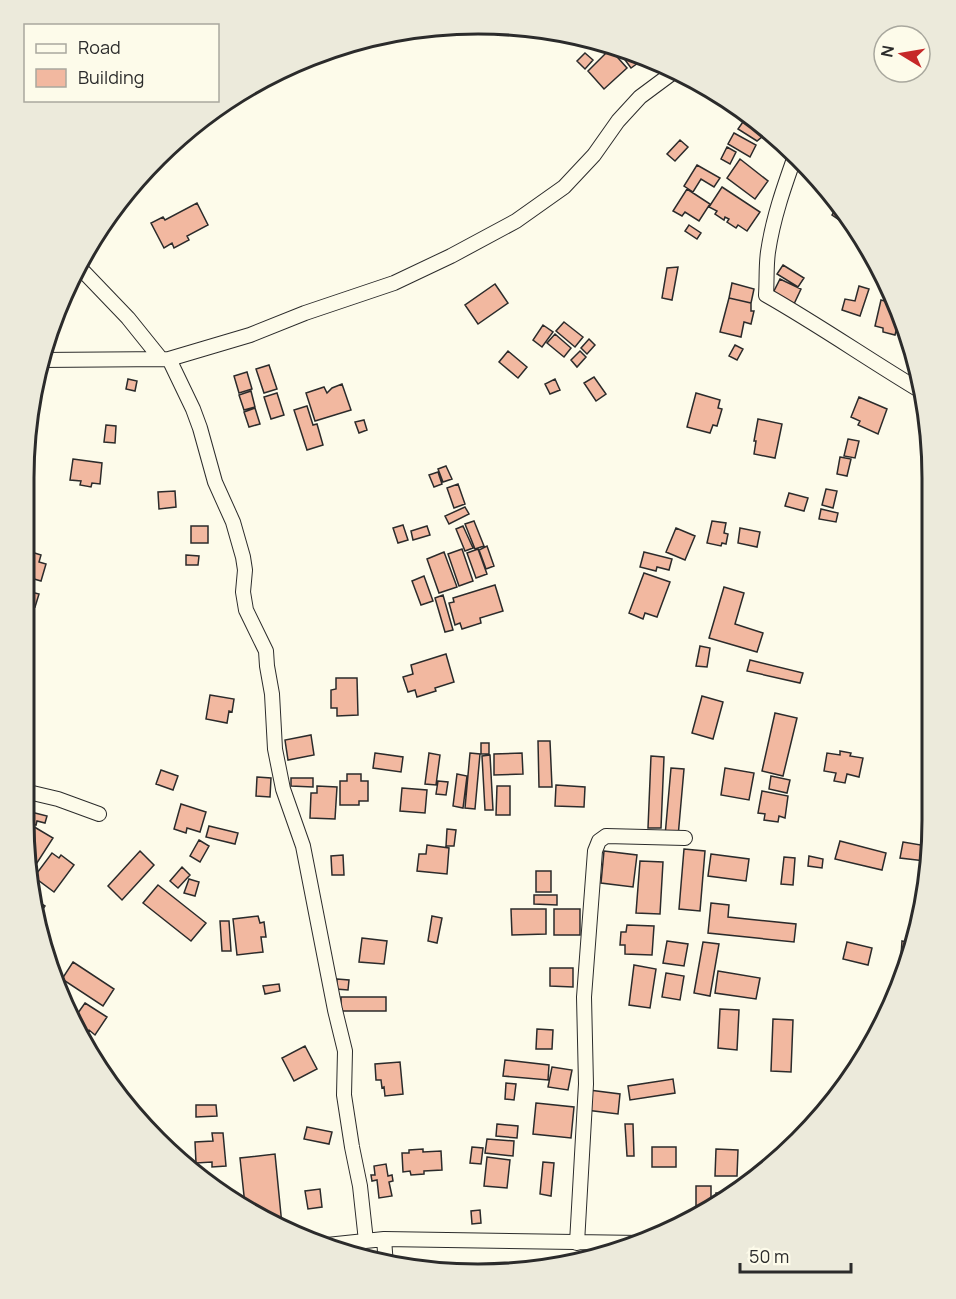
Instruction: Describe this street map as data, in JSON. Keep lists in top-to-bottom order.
{
  "legend": ["Road", "Building"],
  "scale_bar": "50 m",
  "north": "left"
}
